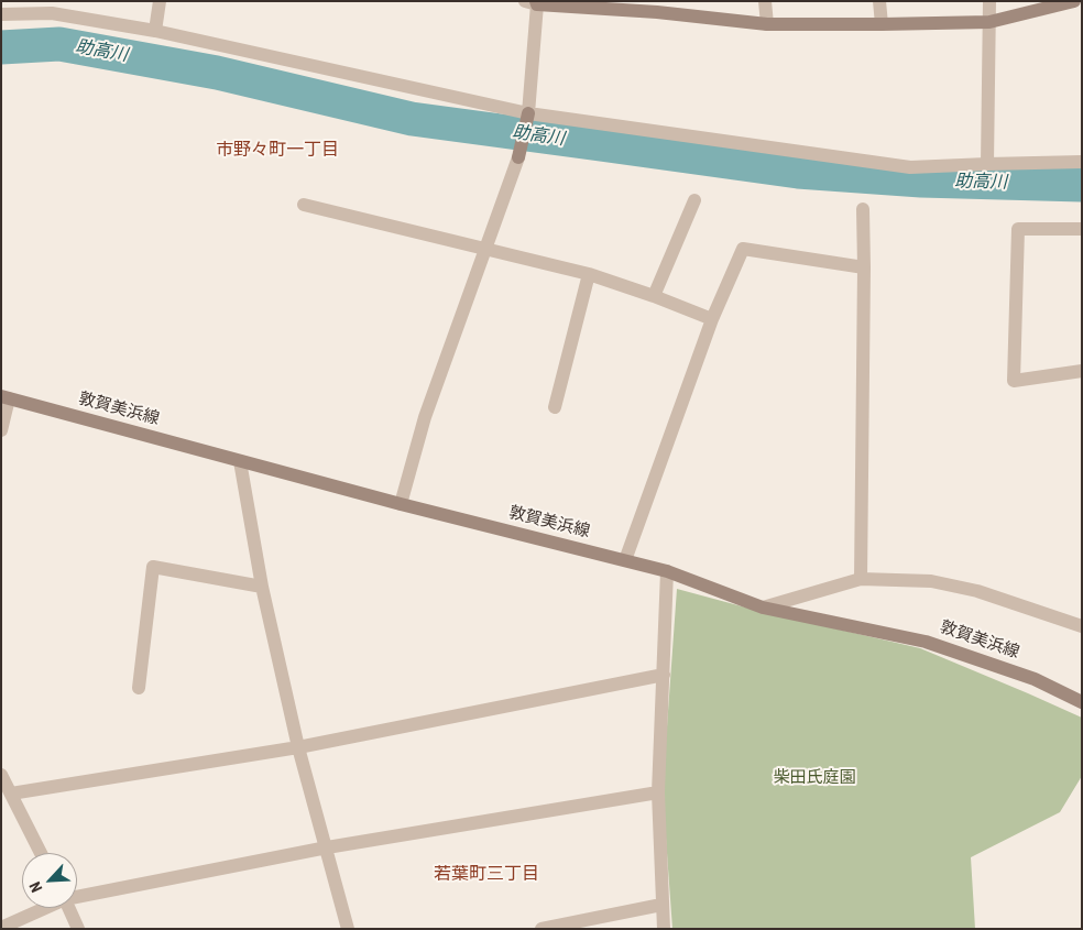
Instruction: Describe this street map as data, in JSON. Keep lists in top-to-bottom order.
{
  "streets": {
    "main road": ["敦賀美浜線"]
  },
  "districts": ["市野々町一丁目", "若葉町三丁目"],
  "water": ["助高川"],
  "parks": ["柴田氏庭園"],
  "north": "bottom left"
}
